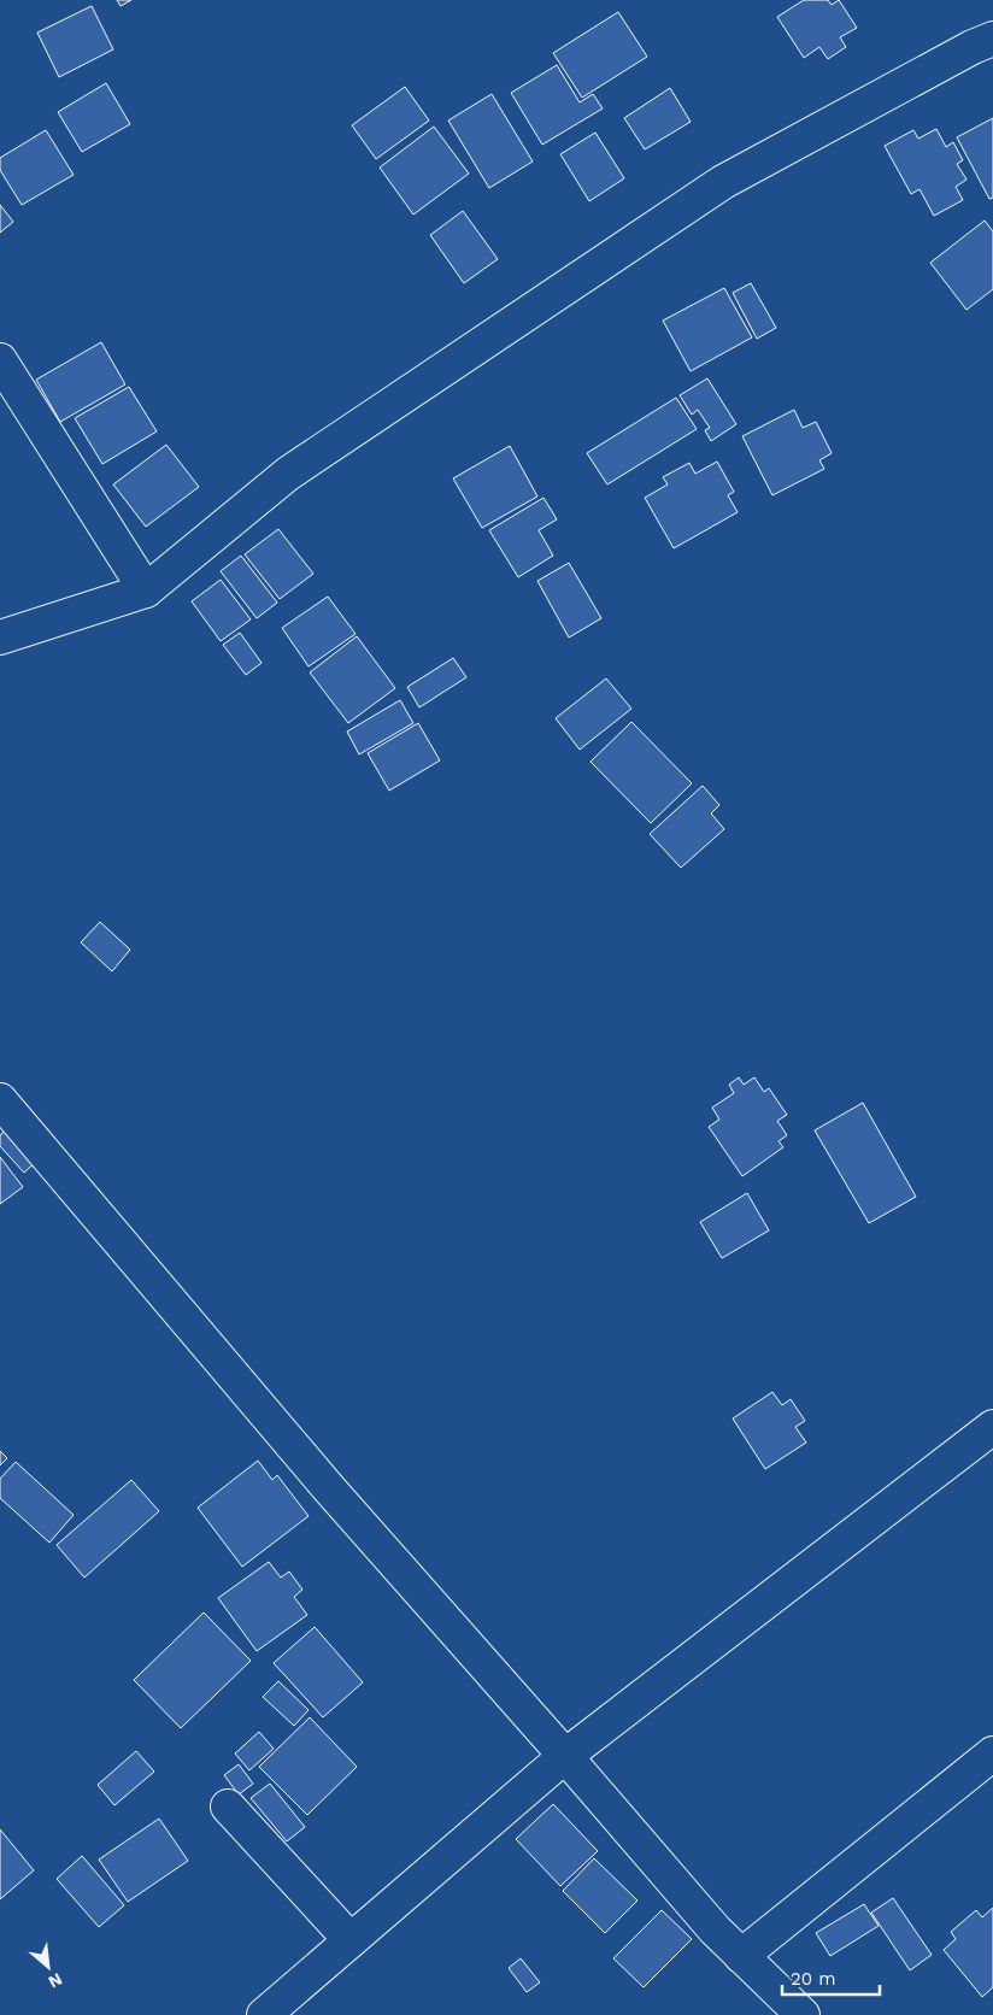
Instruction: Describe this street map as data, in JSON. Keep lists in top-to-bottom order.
{
  "scale_bar": "20 m",
  "north": "bottom right"
}
